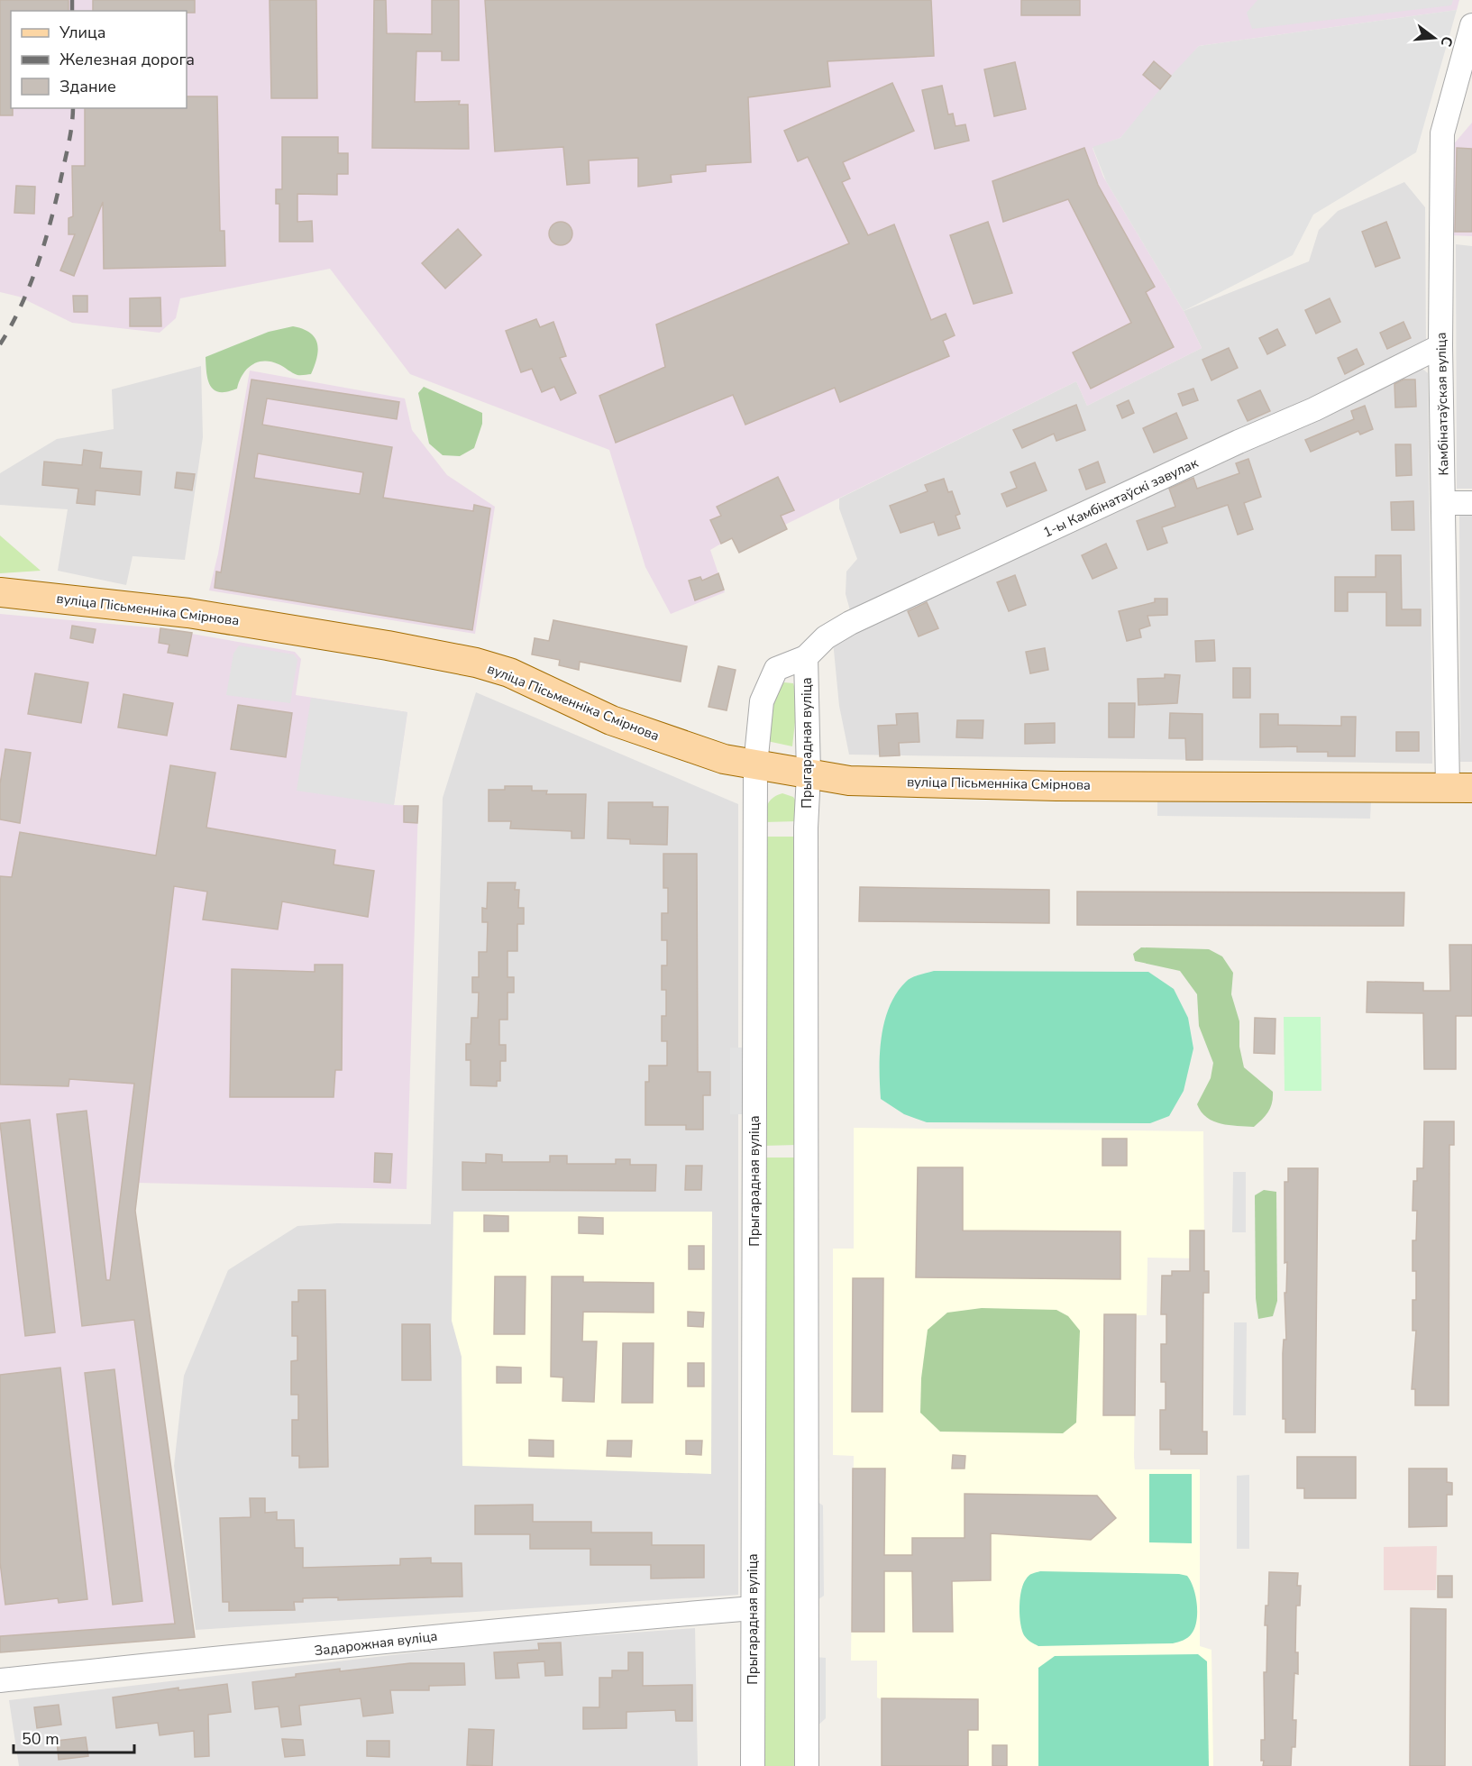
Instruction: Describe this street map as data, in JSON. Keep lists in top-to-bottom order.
{
  "streets": {
    "main road": ["вуліца Пісьменніка Смірнова"],
    "street": [
      "Камбінатаўская вуліца",
      "1-ы Камбінатаўскі завулак",
      "Прыгарадная вуліца",
      "Задарожная вуліца"
    ]
  },
  "crossings": [
    ["Камбінатаўская вуліца", "1-ы Камбінатаўскі завулак"],
    ["Камбінатаўская вуліца", "вуліца Пісьменніка Смірнова"],
    ["1-ы Камбінатаўскі завулак", "Прыгарадная вуліца"],
    ["вуліца Пісьменніка Смірнова", "Прыгарадная вуліца"],
    ["Прыгарадная вуліца", "Задарожная вуліца"]
  ],
  "legend": ["Улица", "Железная дорога", "Здание"],
  "scale_bar": "50 m",
  "north": "right"
}
